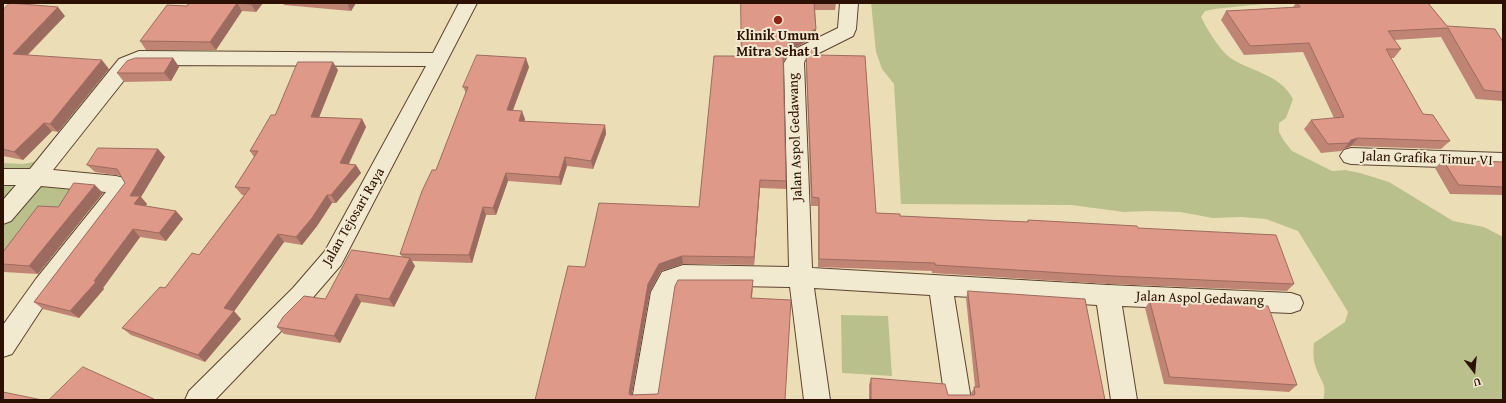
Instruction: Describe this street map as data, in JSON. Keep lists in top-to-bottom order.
{
  "streets": {
    "street": ["Jalan Aspol Gedawang", "Jalan Grafika Timur VI", "Jalan Tejosari Raya"]
  },
  "places": ["Klinik Umum Mitra Sehat 1"],
  "north": "bottom"
}
